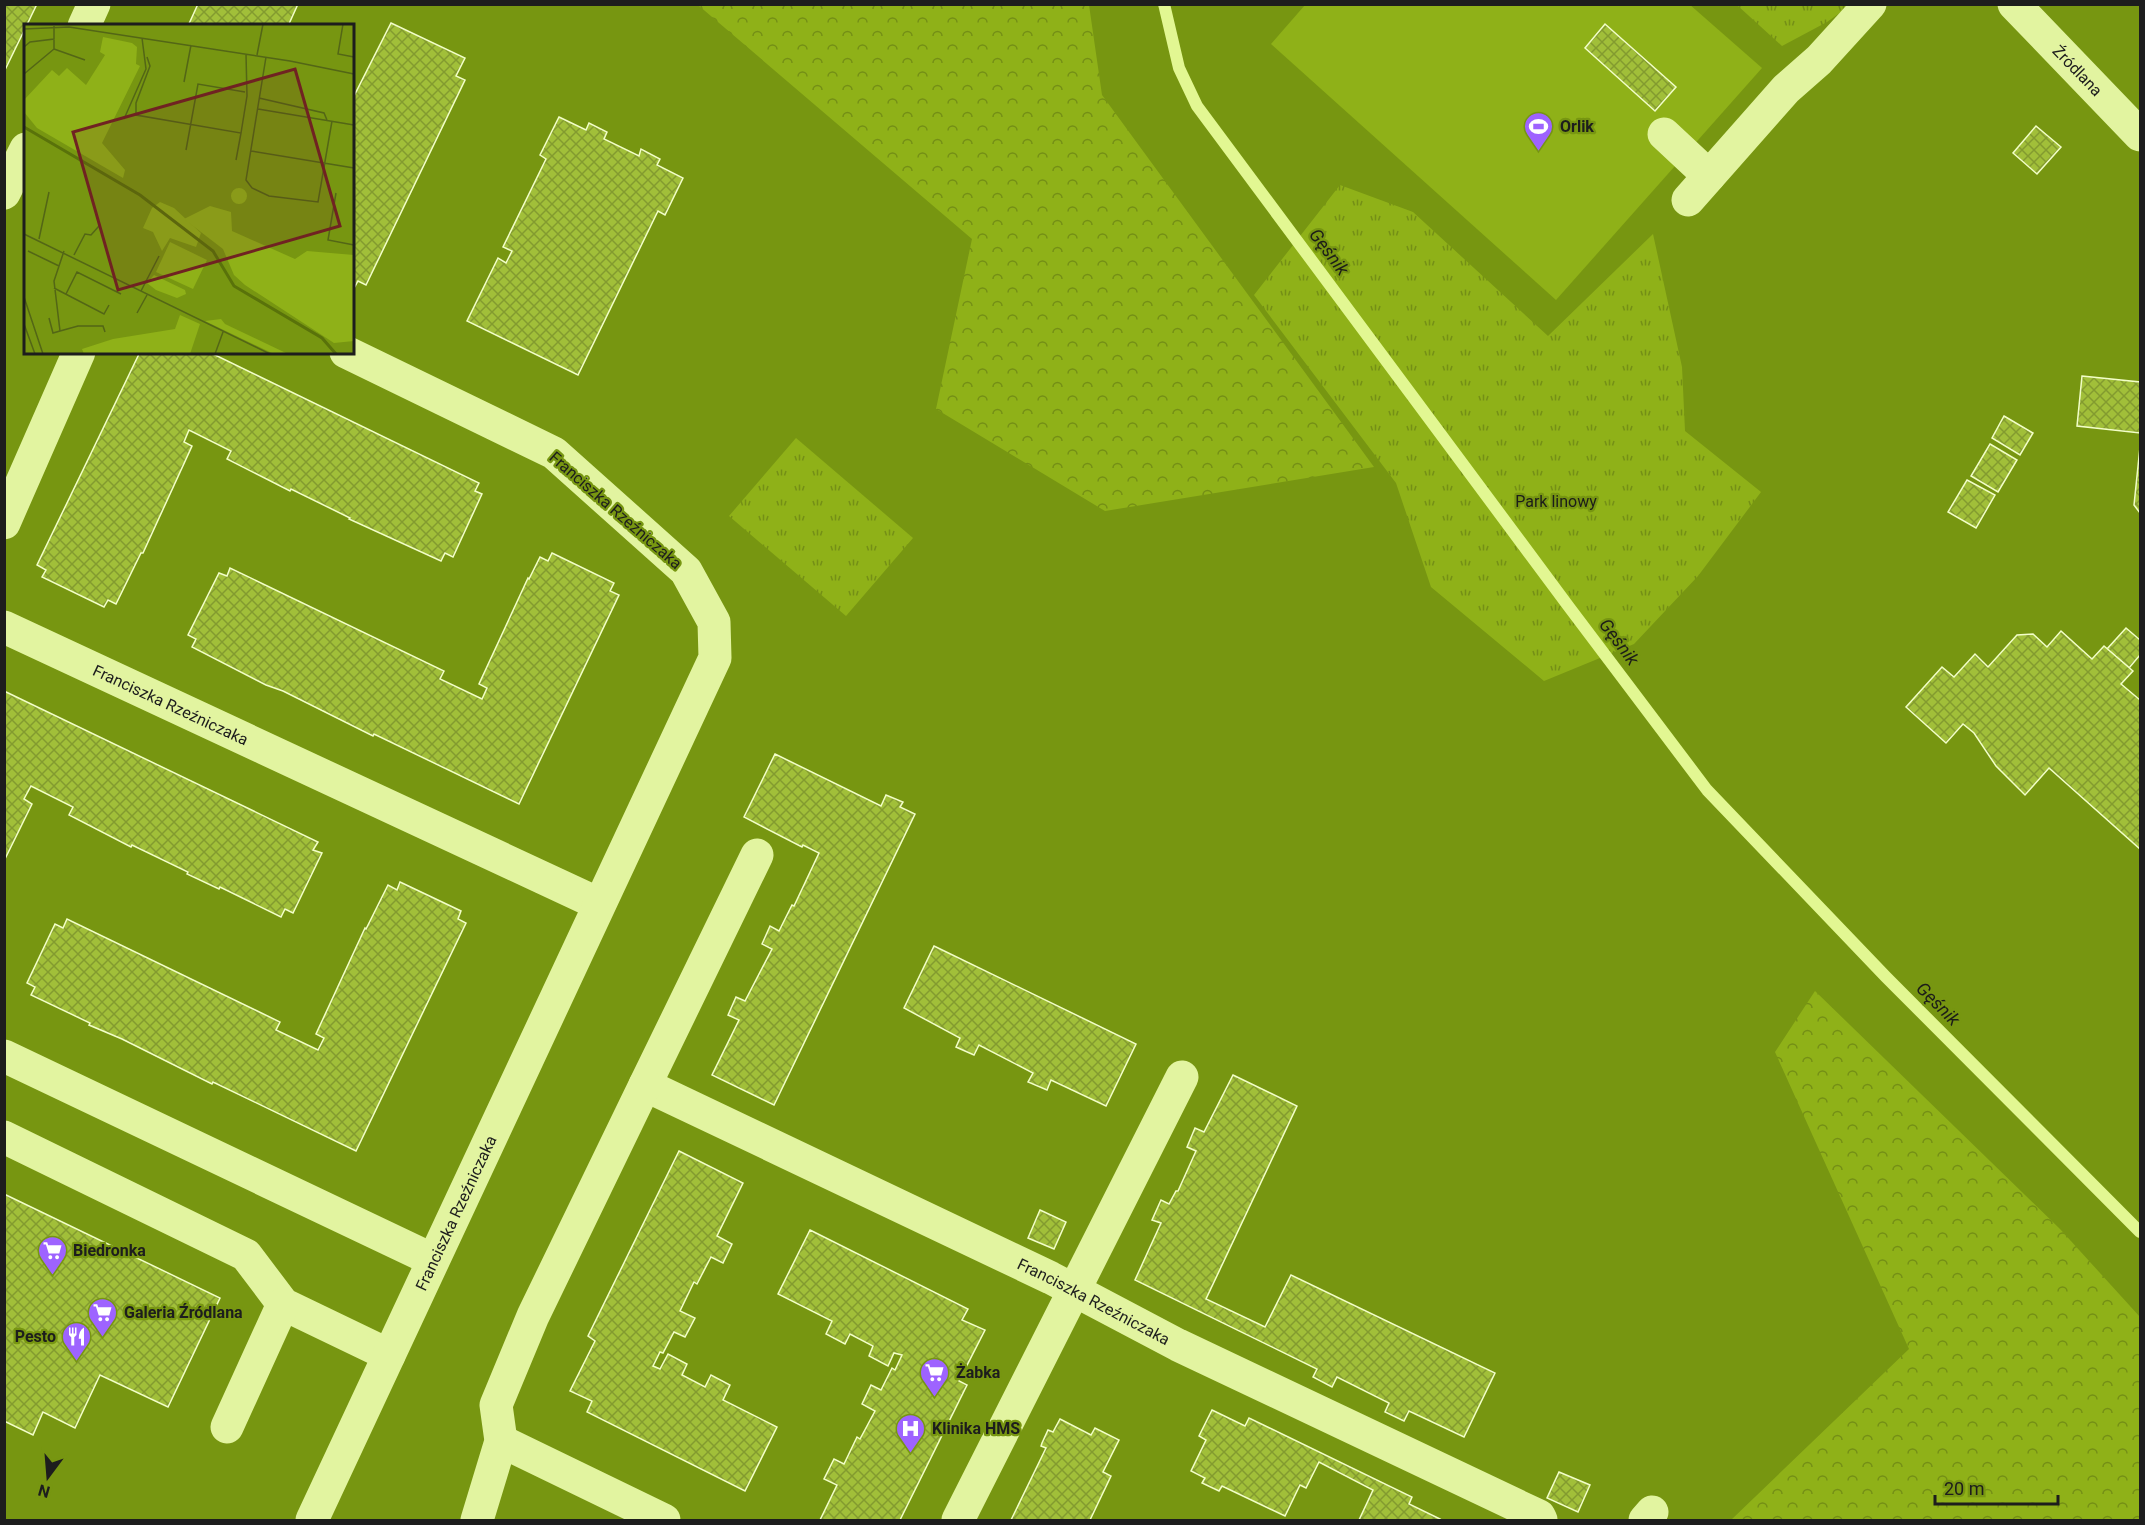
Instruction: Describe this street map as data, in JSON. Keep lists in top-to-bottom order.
{
  "streets": {
    "street": ["Źródlana", "Franciszka Rzeźniczaka"]
  },
  "water": ["Gęśnik"],
  "parks": ["Park linowy"],
  "places": {
    "sports": ["Orlik"],
    "supermarket": ["Biedronka", "Galeria Źródlana", "Żabka"],
    "restaurant": ["Pesto"],
    "hospital": ["Klinika HMS"]
  },
  "scale_bar": "20 m",
  "north": "bottom"
}
